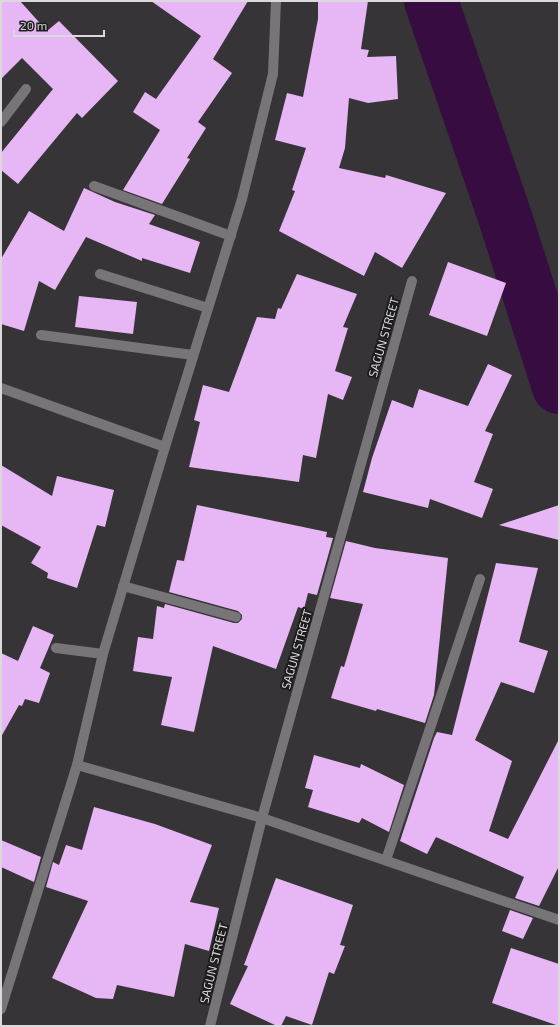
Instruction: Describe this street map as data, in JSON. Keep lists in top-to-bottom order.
{
  "streets": {
    "street": ["SAGUN STREET"]
  },
  "scale_bar": "20 m"
}
